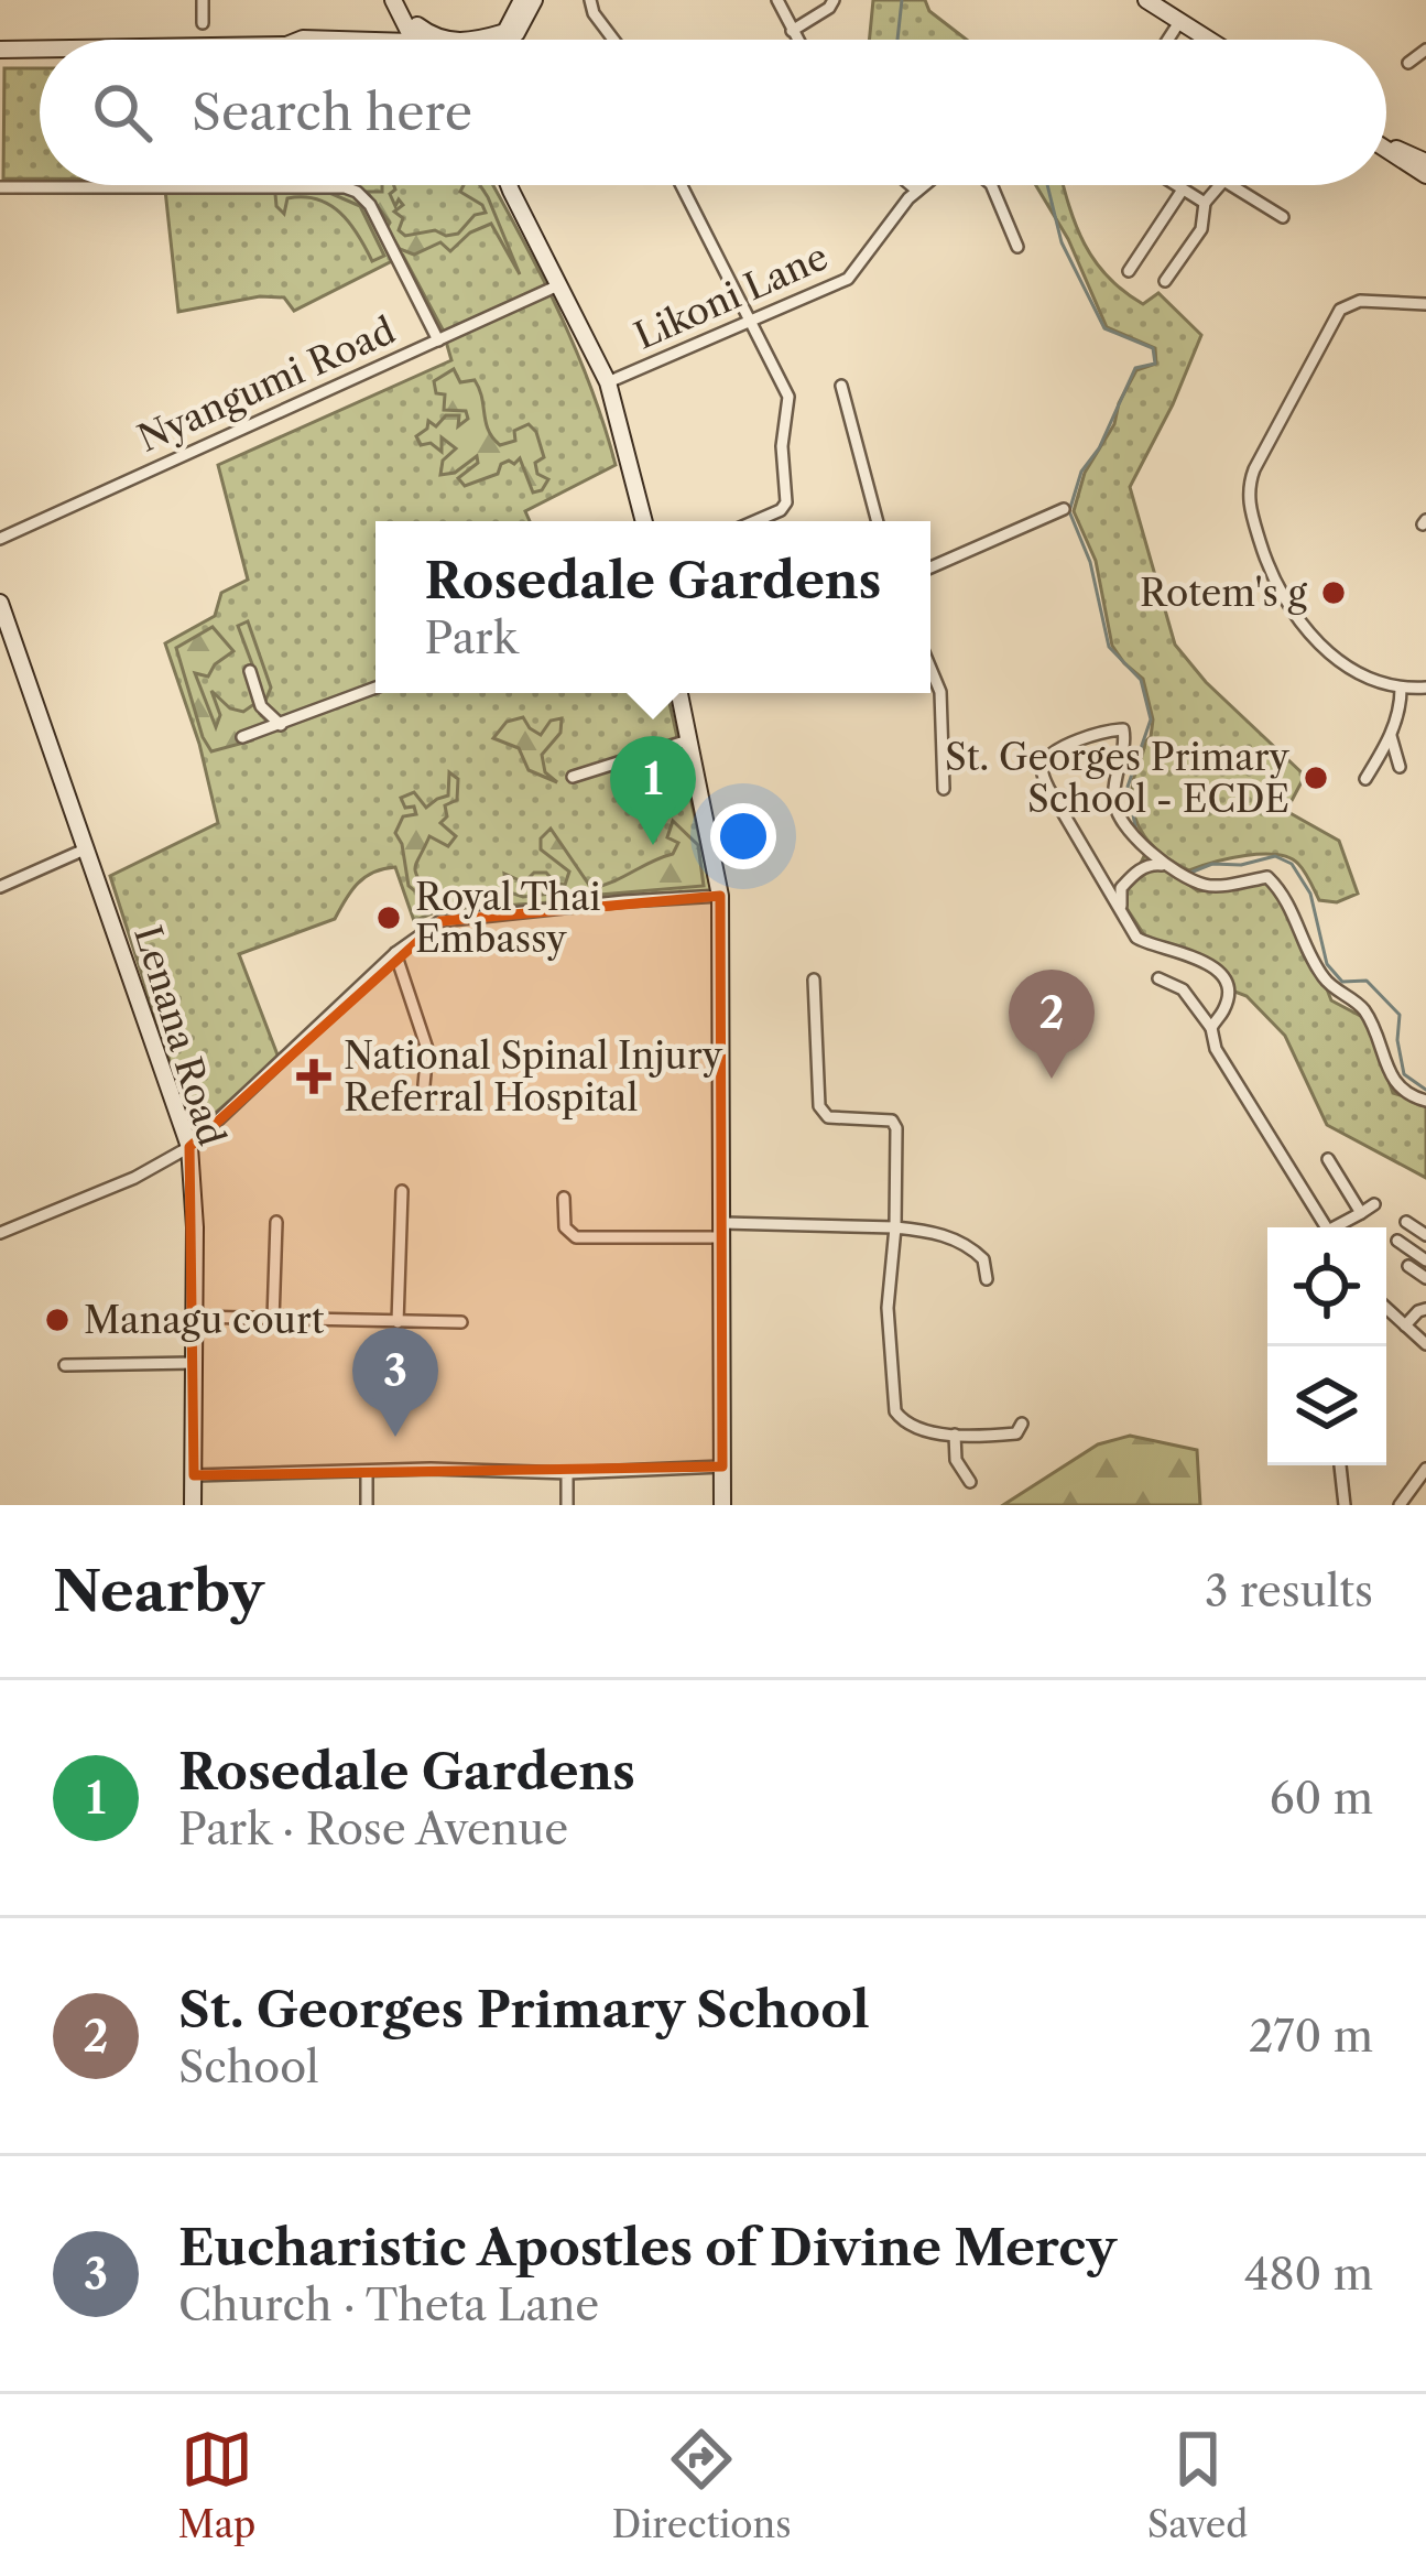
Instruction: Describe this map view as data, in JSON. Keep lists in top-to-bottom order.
{
  "streets": {
    "main road": ["Lenana Road"],
    "street": ["Likoni Lane", "Nyangumi Road"]
  },
  "places": {
    "other": [
      "Rotem's g",
      "St. Georges Primary School - ECDE",
      "Royal Thai Embassy",
      "Managu court"
    ],
    "health": ["National Spinal Injury Referral Hospital"]
  },
  "page": {
    "search": "Search here",
    "popup": ["Rosedale Gardens", "Park"],
    "pins": ["1", "2", "3"],
    "heading": ["Nearby", "3 results"],
    "list": [
      {
        "mark": "1",
        "name": "Rosedale Gardens",
        "note": "Park · Rose Avenue",
        "value": "60 m"
      },
      {
        "mark": "2",
        "name": "St. Georges Primary School",
        "note": "School",
        "value": "270 m"
      },
      {
        "mark": "3",
        "name": "Eucharistic Apostles of Divine Mercy",
        "note": "Church · Theta Lane",
        "value": "480 m"
      }
    ],
    "nav": ["Map", "Directions", "Saved"]
  }
}
